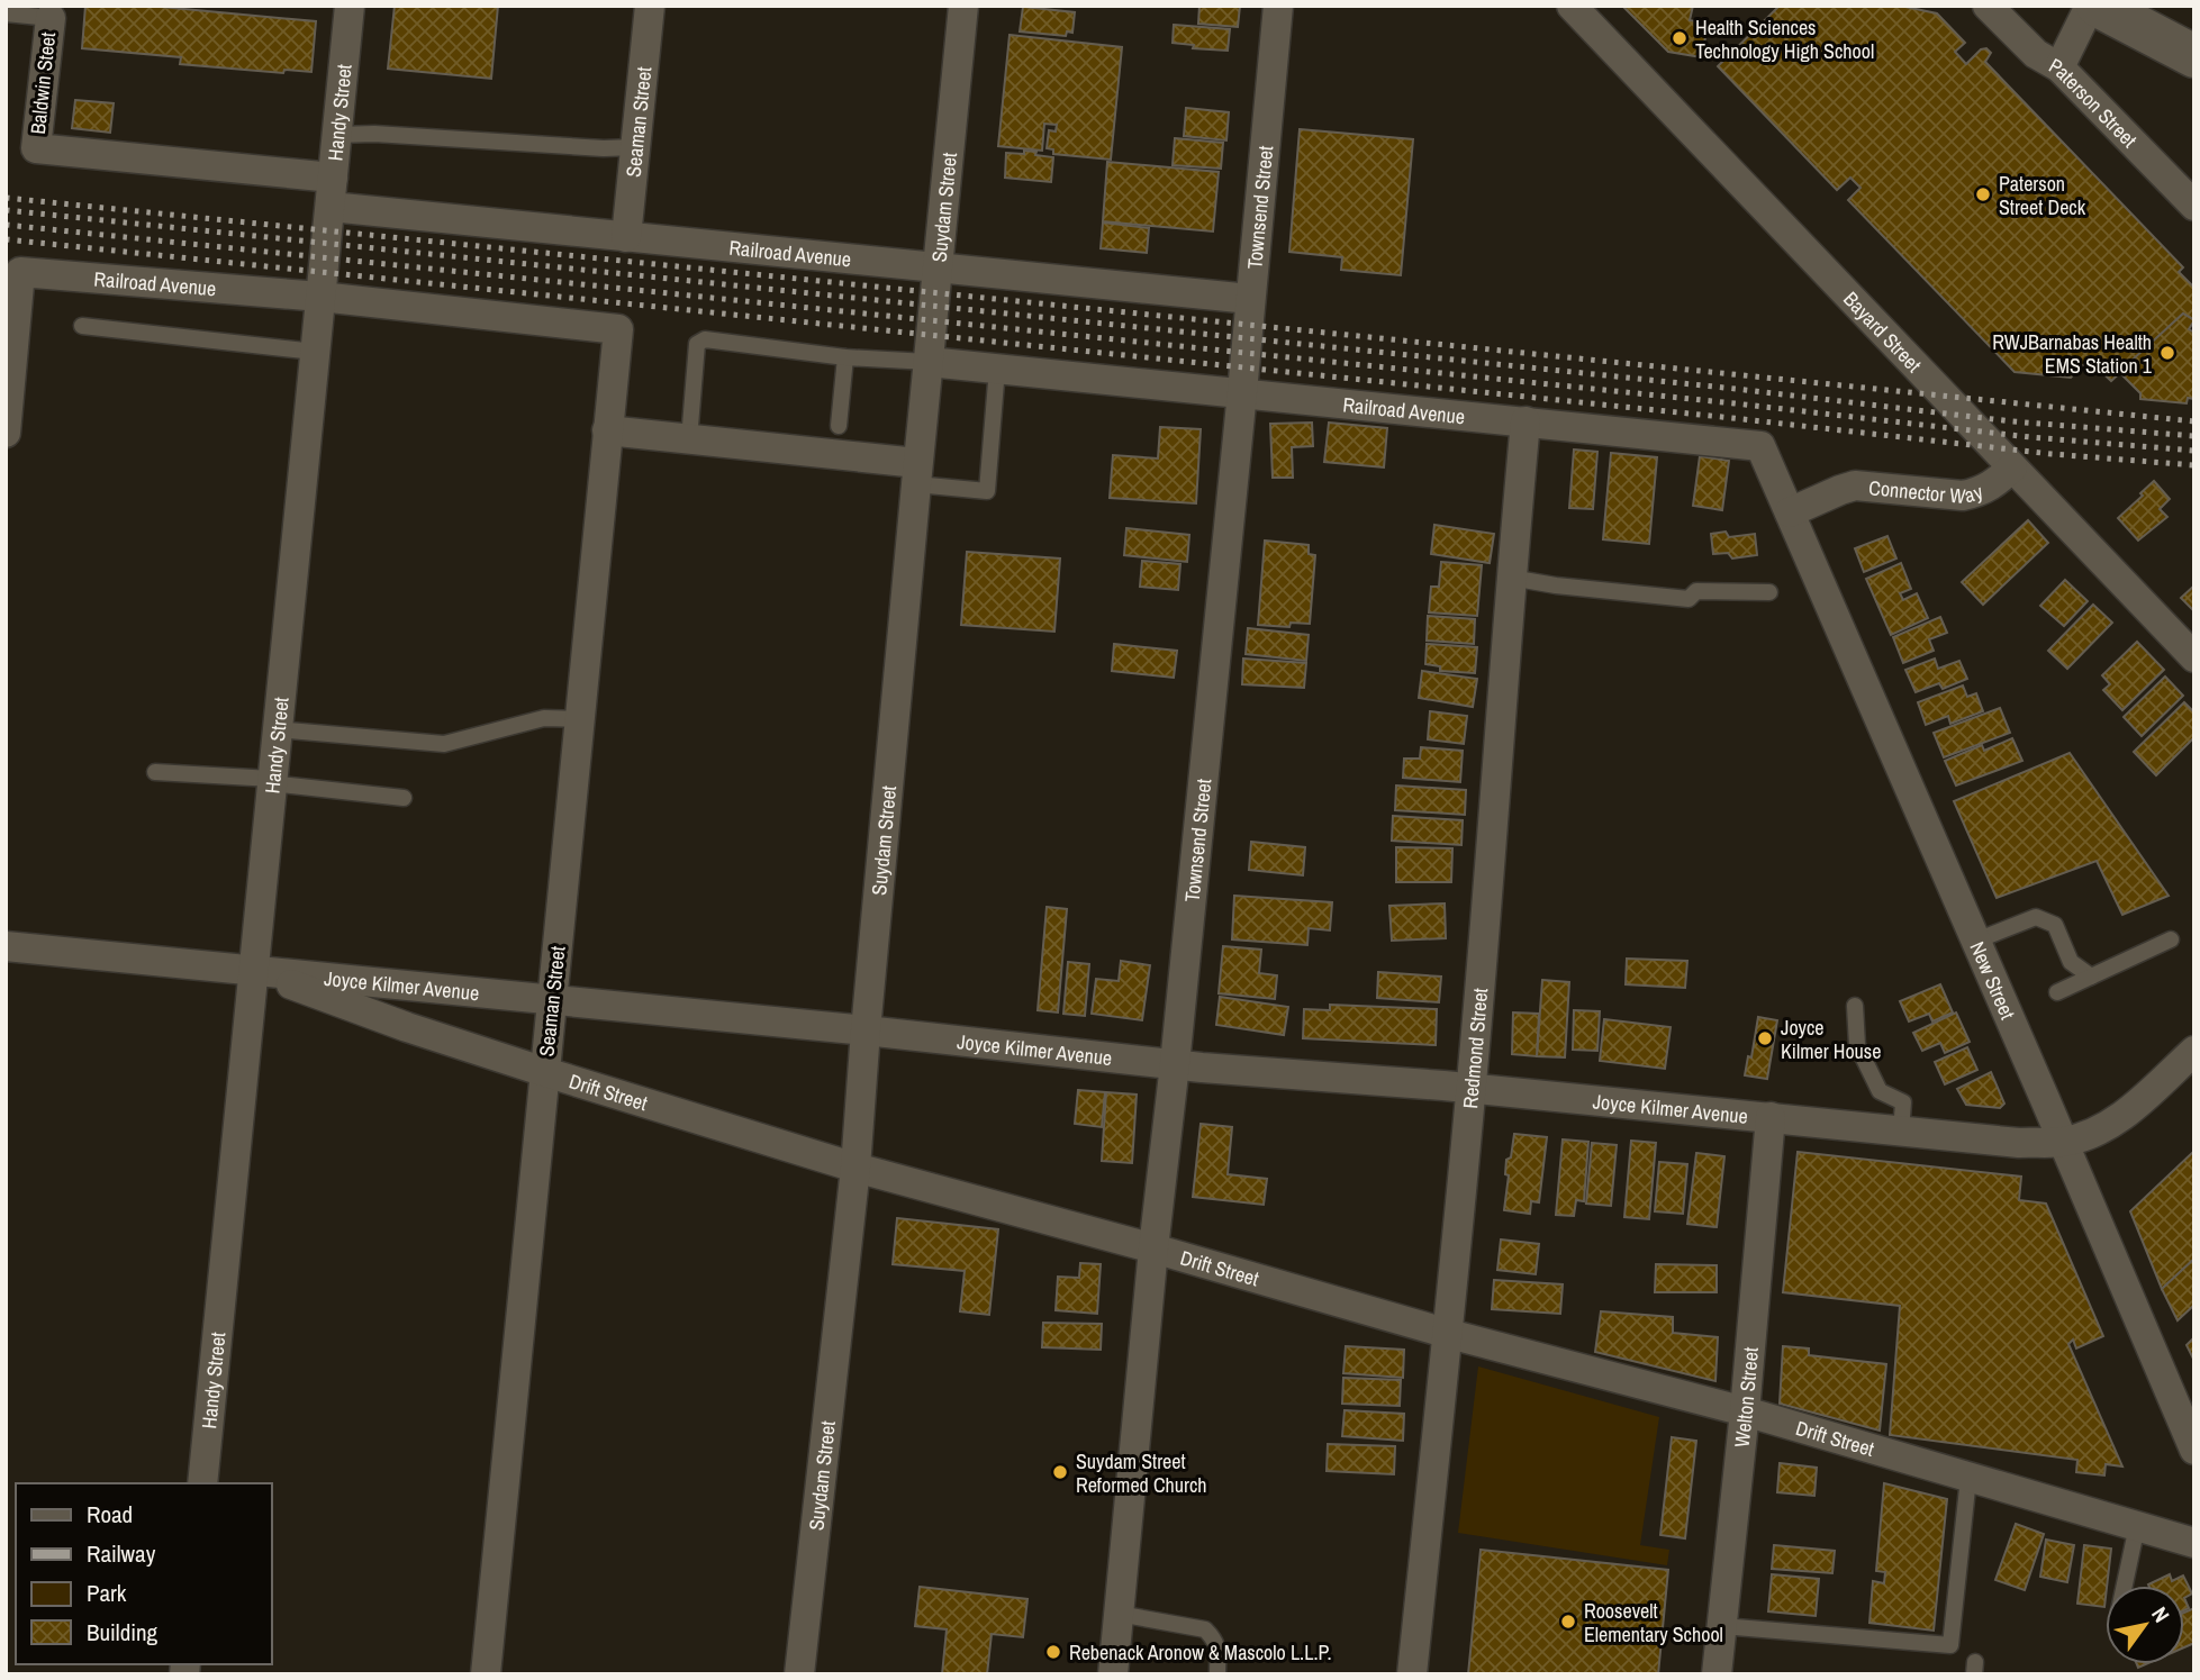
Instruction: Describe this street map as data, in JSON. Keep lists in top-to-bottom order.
{
  "streets": {
    "street": [
      "Baldwin Steet",
      "Paterson Street",
      "Handy Street",
      "Seaman Street",
      "Suydam Street",
      "Townsend Street",
      "Railroad Avenue",
      "Bayard Street",
      "Connector Way",
      "New Street",
      "Joyce Kilmer Avenue",
      "Redmond Street",
      "Drift Street",
      "Welton Street"
    ]
  },
  "crossings": [
    ["Baldwin Steet", "Railroad Avenue"],
    ["Handy Street", "Railroad Avenue"],
    ["Handy Street", "Joyce Kilmer Avenue"],
    ["Handy Street", "Drift Street"],
    ["Seaman Street", "Railroad Avenue"],
    ["Seaman Street", "Joyce Kilmer Avenue"],
    ["Seaman Street", "Drift Street"],
    ["Suydam Street", "Railroad Avenue"],
    ["Suydam Street", "Joyce Kilmer Avenue"],
    ["Suydam Street", "Drift Street"],
    ["Townsend Street", "Railroad Avenue"],
    ["Townsend Street", "Joyce Kilmer Avenue"],
    ["Townsend Street", "Drift Street"],
    ["Railroad Avenue", "Connector Way"],
    ["Railroad Avenue", "New Street"],
    ["Railroad Avenue", "Redmond Street"],
    ["Bayard Street", "Connector Way"],
    ["Connector Way", "New Street"],
    ["New Street", "Joyce Kilmer Avenue"],
    ["Joyce Kilmer Avenue", "Redmond Street"],
    ["Joyce Kilmer Avenue", "Drift Street"],
    ["Joyce Kilmer Avenue", "Welton Street"],
    ["Redmond Street", "Drift Street"],
    ["Drift Street", "Welton Street"]
  ],
  "places": [
    "Health Sciences Technology High School",
    "Paterson Street Deck",
    "RWJBarnabas Health EMS Station 1",
    "Joyce Kilmer House",
    "Suydam Street Reformed Church",
    "Roosevelt Elementary School",
    "Rebenack Aronow & Mascolo L.L.P."
  ],
  "legend": [
    "Road",
    "Railway",
    "Park",
    "Building"
  ],
  "north": "top right"
}
